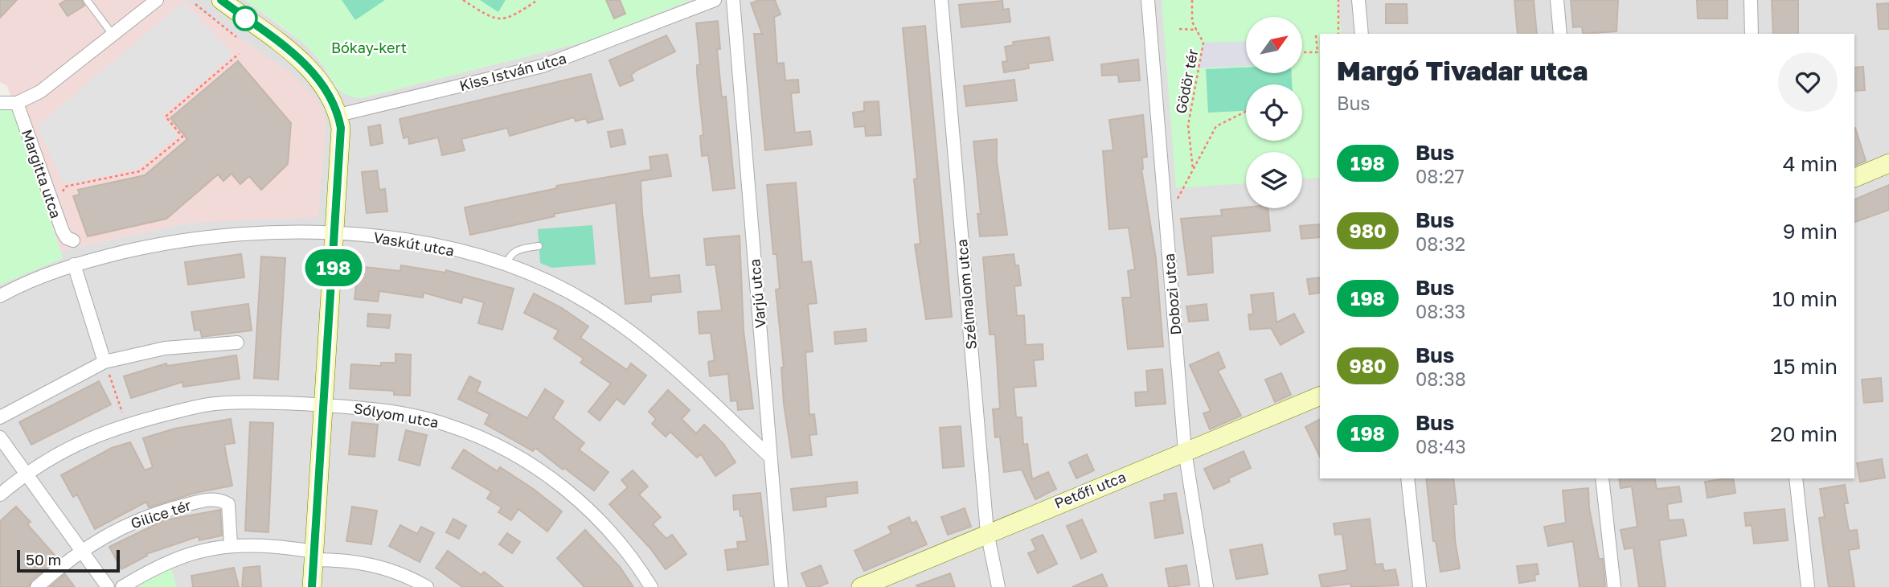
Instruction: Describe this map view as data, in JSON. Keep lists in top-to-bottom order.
{
  "streets": {
    "main road": ["Petőfi utca"],
    "street": [
      "Kiss István utca",
      "Margitta utca",
      "Vaskút utca",
      "Varjú utca",
      "Szélmalom utca",
      "Dobozi utca",
      "Sólyom utca",
      "Gilice tér"
    ],
    "path": ["Gödör tér"]
  },
  "crossings": [
    ["Vaskút utca", "Varjú utca"],
    ["Szélmalom utca", "Petőfi utca"],
    ["Dobozi utca", "Petőfi utca"]
  ],
  "parks": ["Bókay-kert"],
  "lines": ["bus line 198"],
  "scale_bar": "50 m",
  "north": "top right",
  "page": {
    "on_map": "198",
    "heading": ["Margó Tivadar utca", "Bus"],
    "list": [
      {
        "mark": "198",
        "name": "Bus",
        "note": "08:27",
        "value": "4 min"
      },
      {
        "mark": "980",
        "name": "Bus",
        "note": "08:32",
        "value": "9 min"
      },
      {
        "mark": "198",
        "name": "Bus",
        "note": "08:33",
        "value": "10 min"
      },
      {
        "mark": "980",
        "name": "Bus",
        "note": "08:38",
        "value": "15 min"
      },
      {
        "mark": "198",
        "name": "Bus",
        "note": "08:43",
        "value": "20 min"
      }
    ],
    "scale": "50 m"
  }
}
